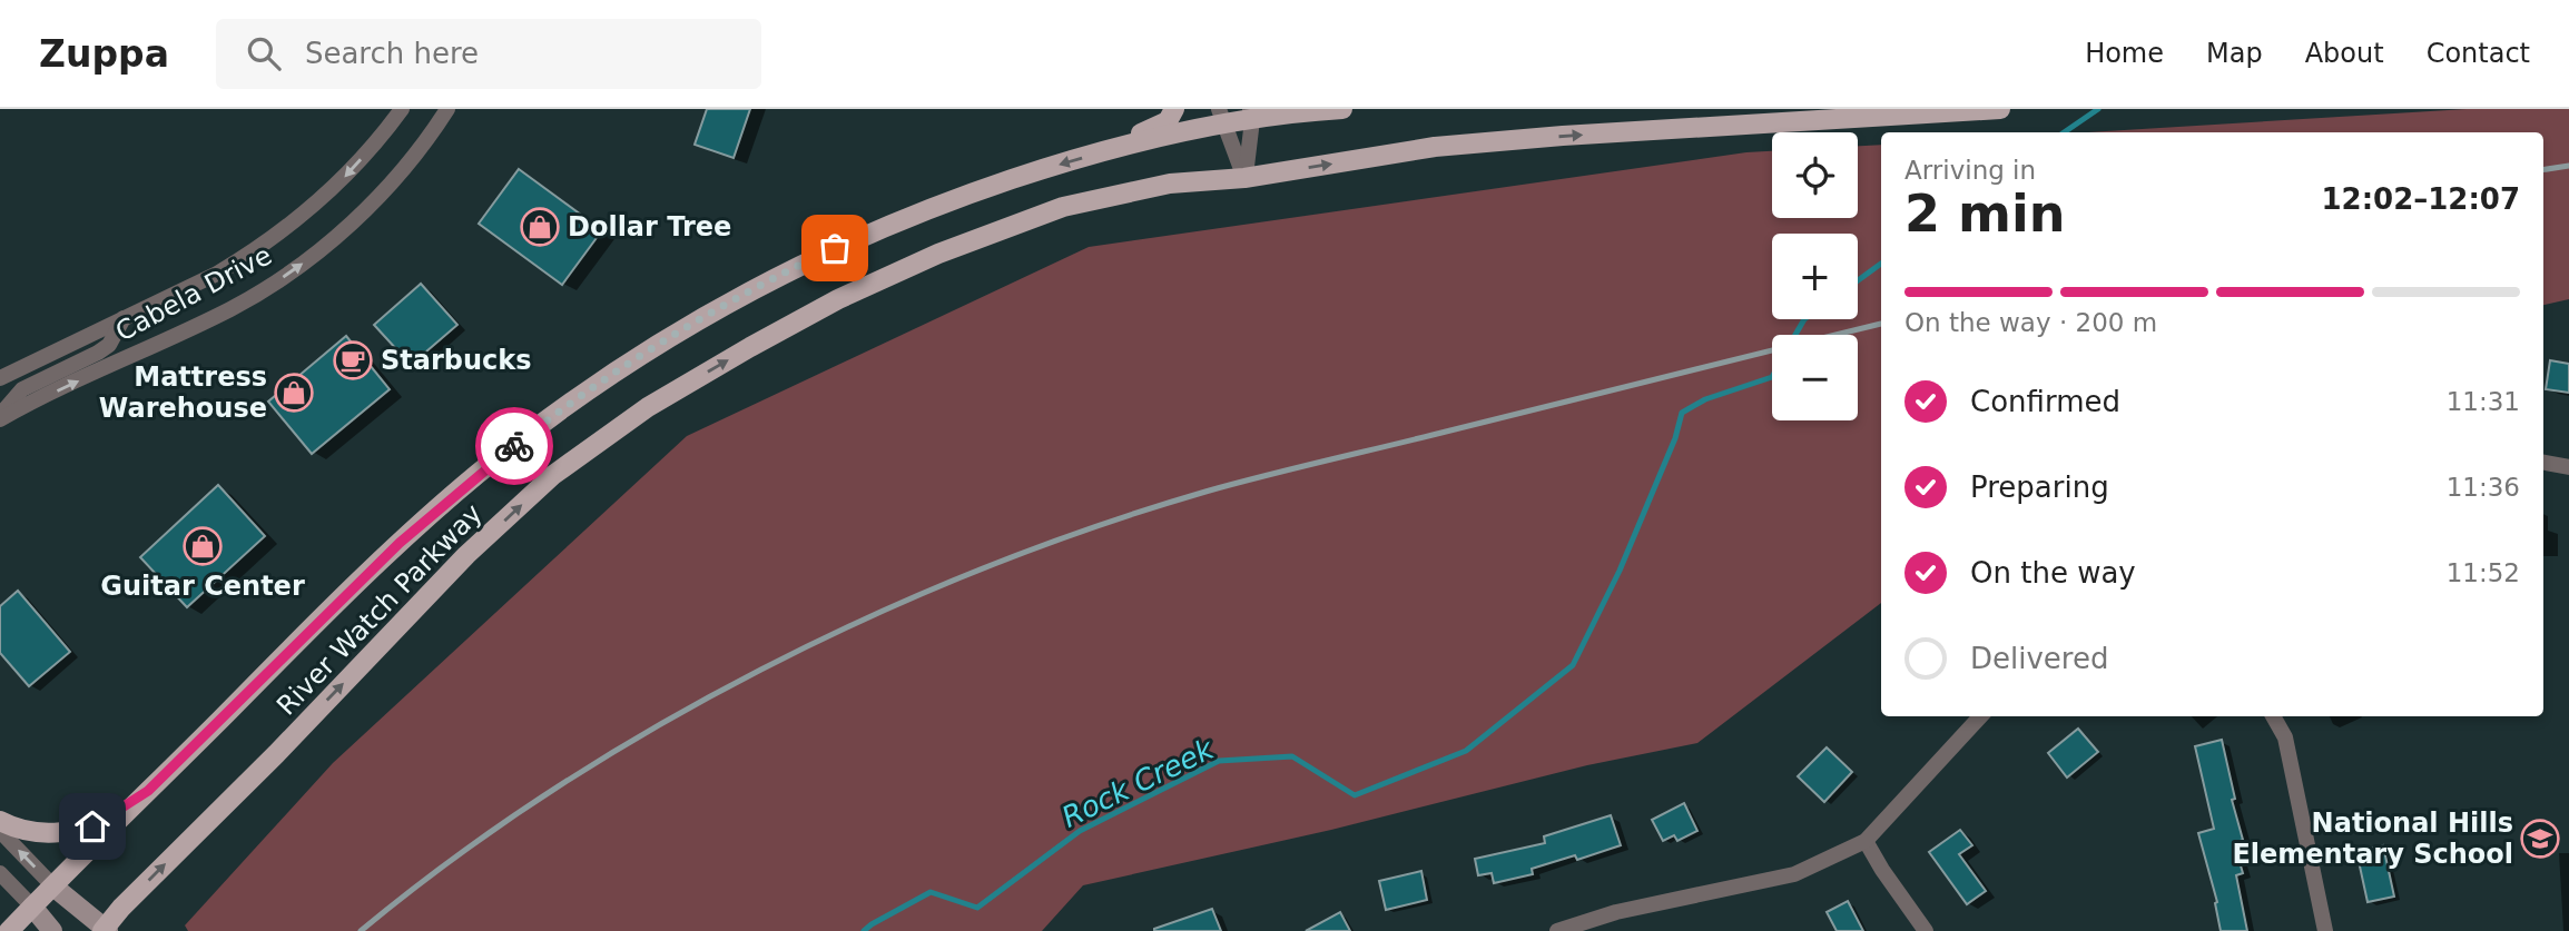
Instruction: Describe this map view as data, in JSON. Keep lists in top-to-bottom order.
{
  "streets": {
    "main road": ["River Watch Parkway"],
    "street": ["Cabela Drive"]
  },
  "water": ["Rock Creek"],
  "places": {
    "shop": ["Dollar Tree", "Mattress Warehouse", "Guitar Center"],
    "cafe": ["Starbucks"],
    "school or university": ["National Hills Elementary School"]
  },
  "page": {
    "header": "Zuppa",
    "search": "Search here",
    "nav": [
      "Home",
      "Map",
      "About",
      "Contact"
    ],
    "map_buttons": ["+", "−"],
    "heading": ["2 min", "Arriving in", "12:02–12:07"],
    "bar": "On the way · 200 m",
    "list": [
      ["Confirmed", "11:31"],
      ["Preparing", "11:36"],
      ["On the way", "11:52"],
      "Delivered"
    ]
  }
}
